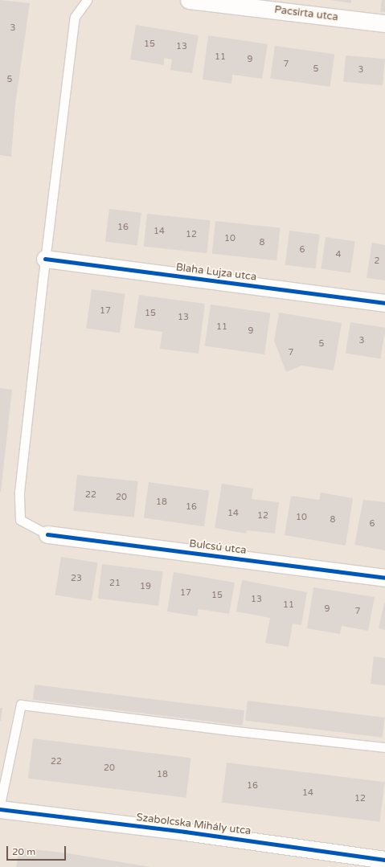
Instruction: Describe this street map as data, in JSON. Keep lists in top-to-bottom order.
{
  "streets": {
    "street": [
      "Pacsirta utca",
      "Blaha Lujza utca",
      "Bulcsú utca",
      "Szabolcska Mihály utca"
    ]
  },
  "house_numbers": [
    "3",
    "15",
    "13",
    "11",
    "9",
    "7",
    "5",
    "3",
    "5",
    "16",
    "14",
    "12",
    "10",
    "8",
    "6",
    "4",
    "2",
    "17",
    "15",
    "13",
    "11",
    "9",
    "3",
    "5",
    "7",
    "22",
    "20",
    "18",
    "16",
    "14",
    "12",
    "10",
    "8",
    "6",
    "23",
    "21",
    "19",
    "17",
    "15",
    "13",
    "11",
    "9",
    "7",
    "22",
    "20",
    "18",
    "16",
    "14",
    "12"
  ],
  "scale_bar": "20 m"
}
